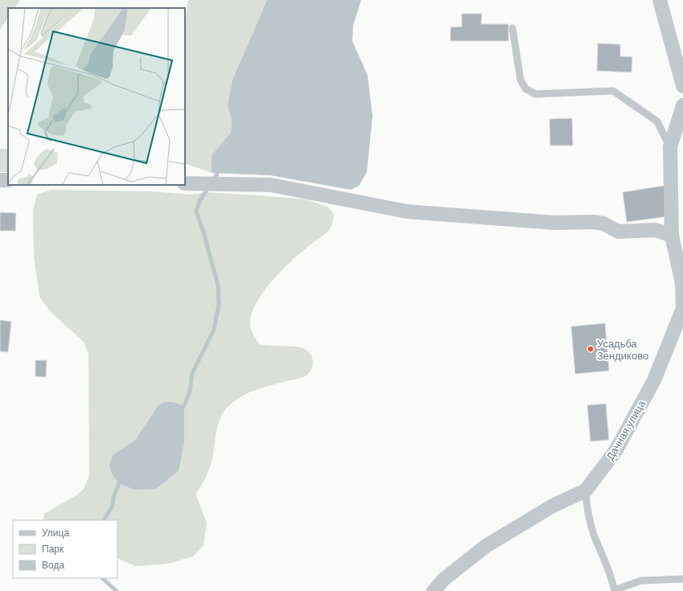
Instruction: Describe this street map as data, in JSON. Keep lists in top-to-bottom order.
{
  "streets": {
    "street": ["Дачная улица"]
  },
  "places": ["Усадьба Зендиково"],
  "legend": ["Улица", "Парк", "Вода"]
}
